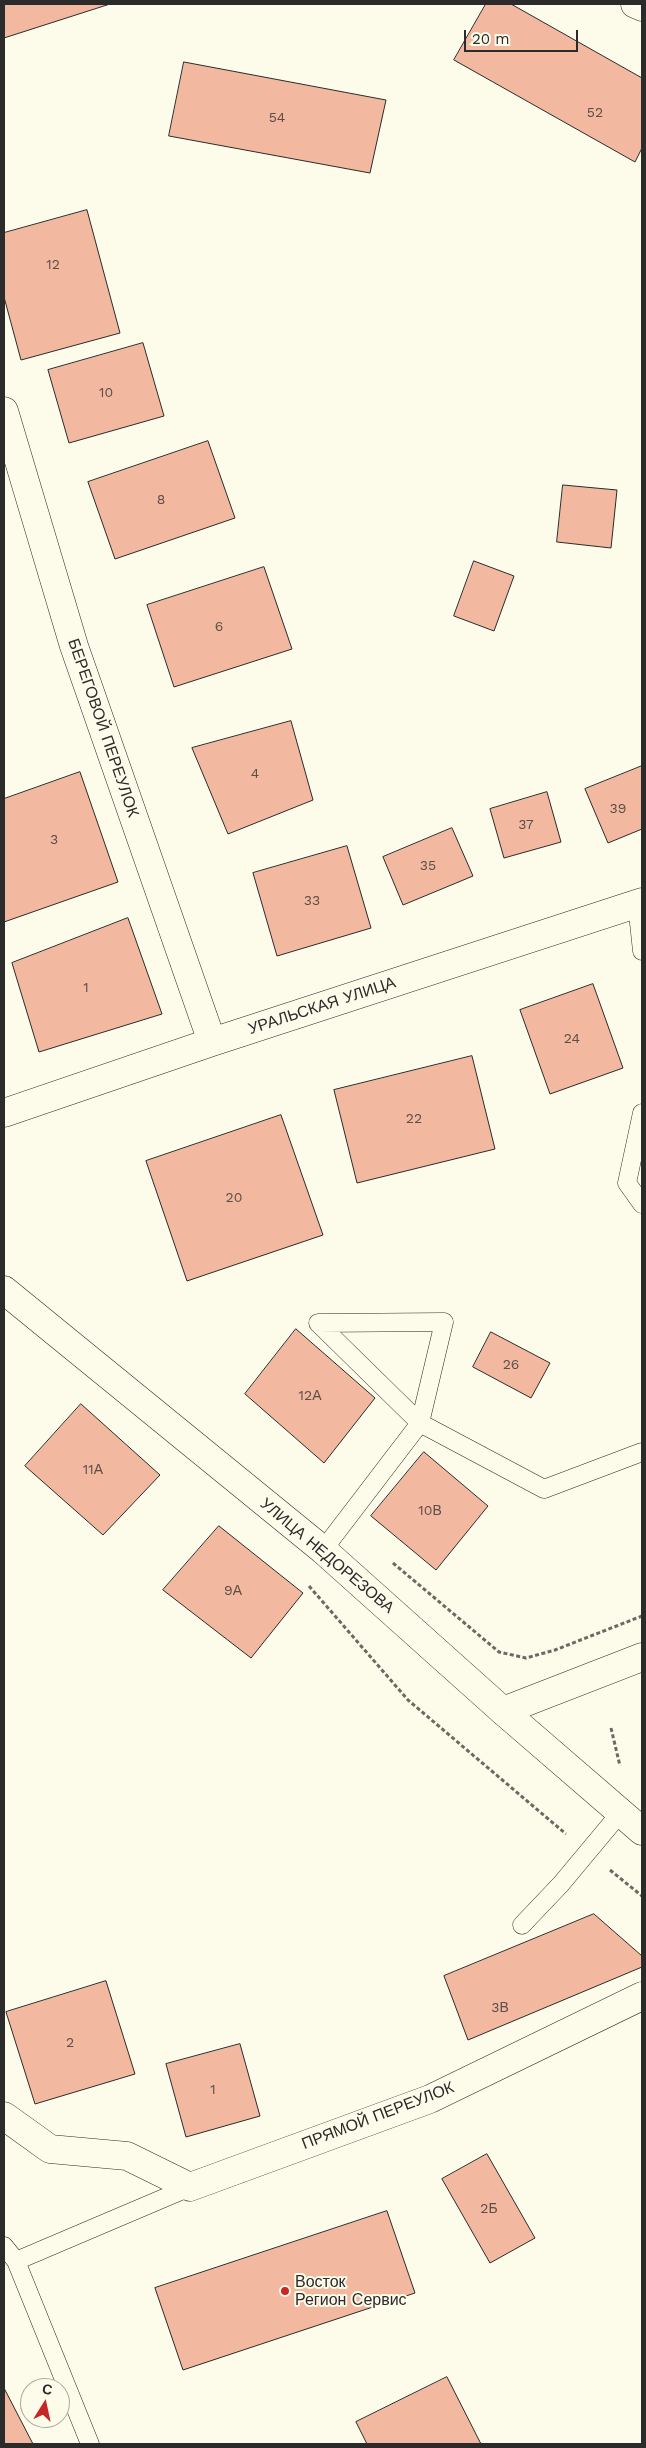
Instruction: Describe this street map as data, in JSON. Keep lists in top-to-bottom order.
{
  "streets": {
    "street": [
      "БЕРЕГОВОЙ ПЕРЕУЛОК",
      "УРАЛЬСКАЯ УЛИЦА",
      "УЛИЦА НЕДОРЕЗОВА",
      "ПРЯМОЙ ПЕРЕУЛОК"
    ]
  },
  "crossings": [
    ["БЕРЕГОВОЙ ПЕРЕУЛОК", "УРАЛЬСКАЯ УЛИЦА"]
  ],
  "places": ["Восток Регион Сервис"],
  "house_numbers": [
    "52",
    "54",
    "12",
    "10",
    "8",
    "6",
    "4",
    "39",
    "37",
    "3",
    "35",
    "33",
    "1",
    "24",
    "22",
    "20",
    "26",
    "12А",
    "11А",
    "10В",
    "9А",
    "3В",
    "2",
    "1",
    "2Б"
  ],
  "scale_bar": "20 m",
  "north": "top"
}
